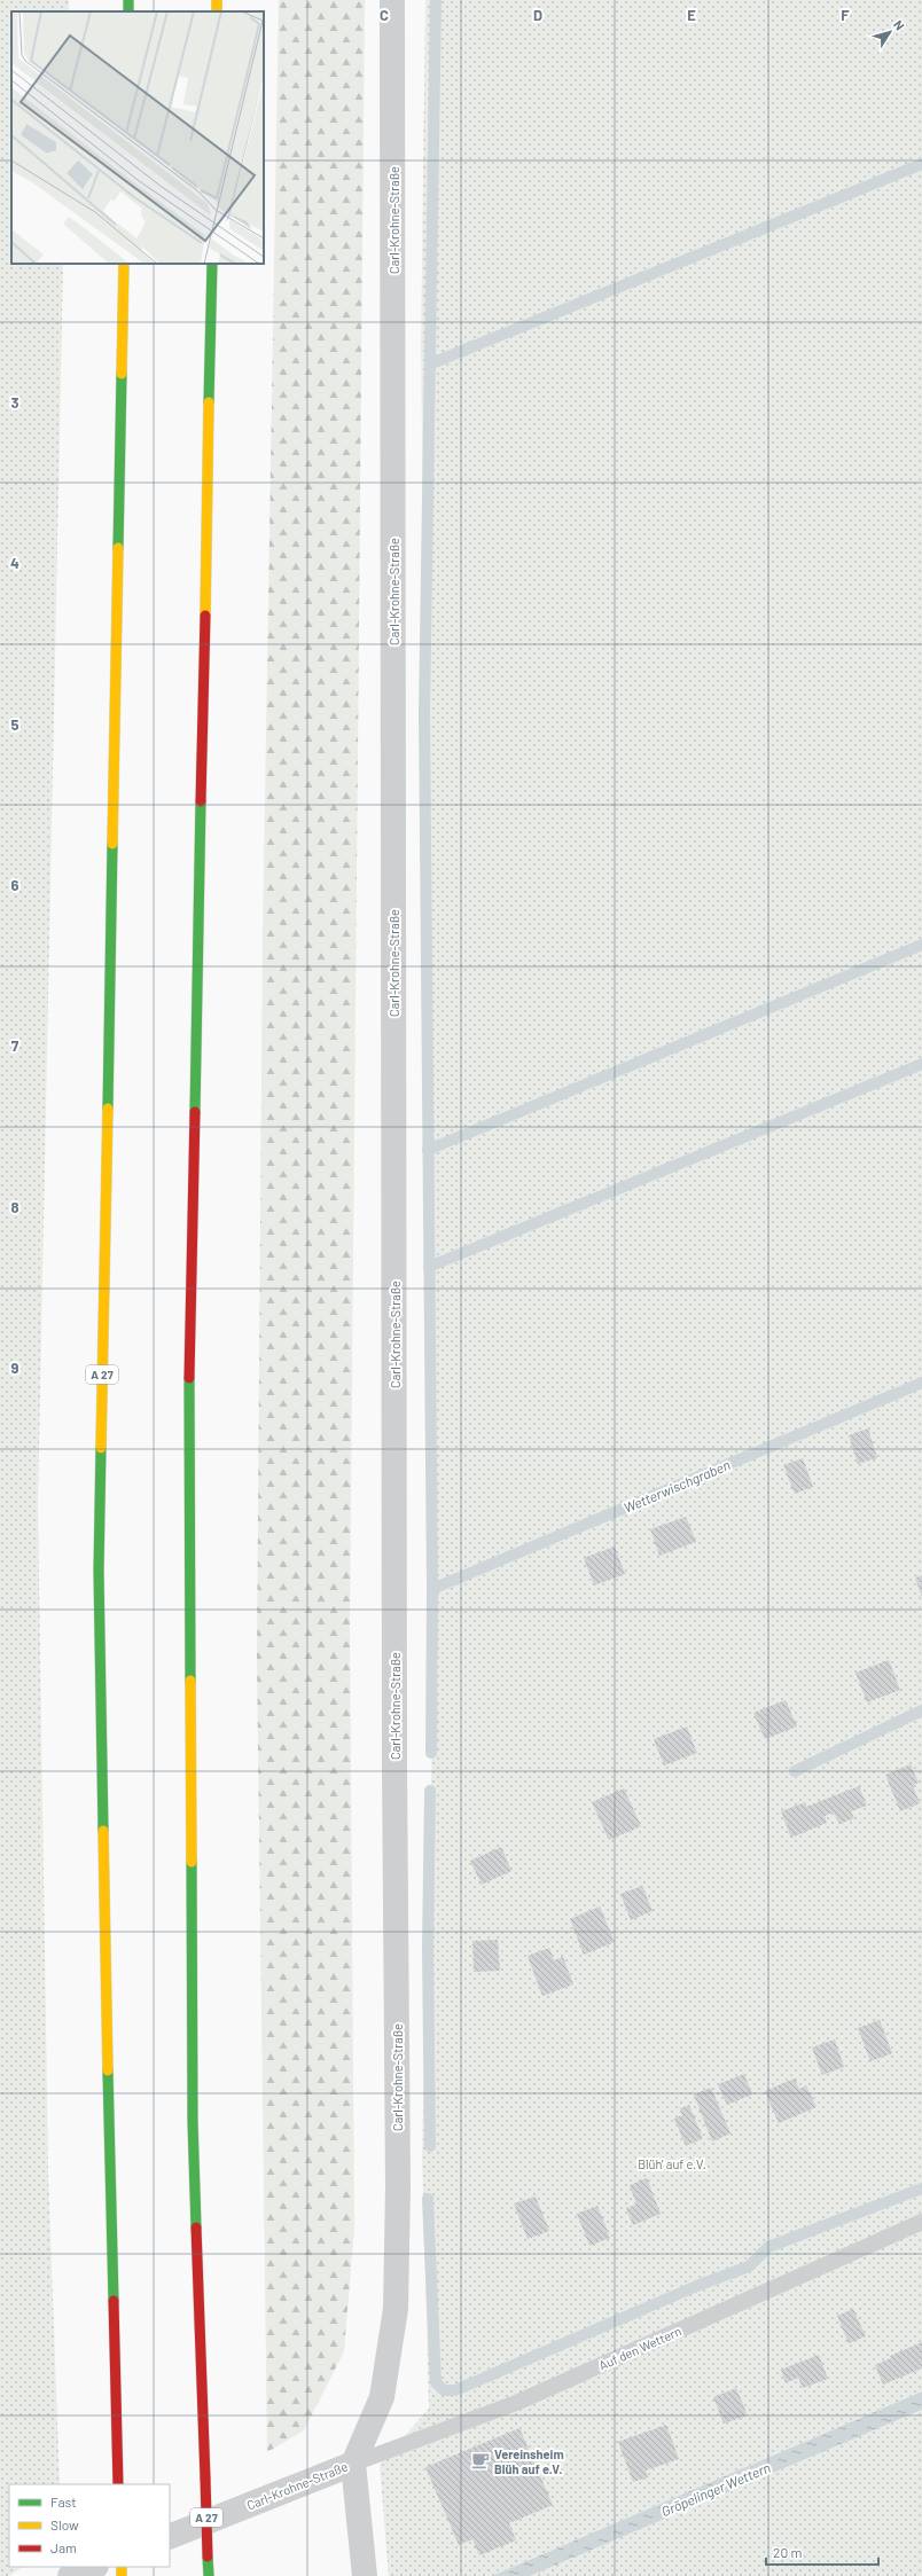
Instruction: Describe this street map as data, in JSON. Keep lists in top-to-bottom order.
{
  "streets": {
    "highway": ["A 27"],
    "street": ["Carl-Krohne-Straße"],
    "lane": ["Auf den Wettern"]
  },
  "crossings": [
    ["Carl-Krohne-Straße", "Auf den Wettern"]
  ],
  "water": ["Wetterwischgraben", "Gröpelinger Wettern"],
  "parks": ["Blüh' auf e.V."],
  "places": {
    "cafe": ["Vereinsheim Blüh auf e.V."]
  },
  "legend": ["Fast", "Slow", "Jam"],
  "scale_bar": "20 m",
  "north": "top right",
  "grid": {
    "columns": [
      "C",
      "D",
      "E",
      "F"
    ],
    "rows": [
      "3",
      "4",
      "5",
      "6",
      "7",
      "8",
      "9"
    ]
  }
}
